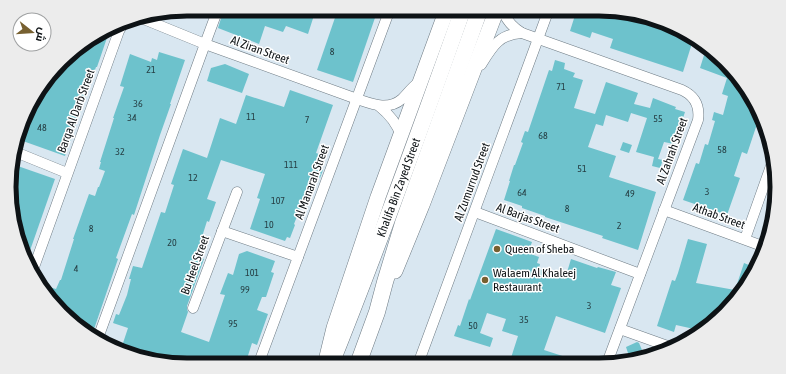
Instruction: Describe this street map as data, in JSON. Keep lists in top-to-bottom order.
{
  "streets": {
    "highway": ["Khalifa Bin Zayed Street"],
    "street": [
      "Al Ziran Street",
      "Barqa Al Darb Street",
      "Al Zahrah Street",
      "Al Manarah Street",
      "Al Zumurrud Street",
      "Athab Street",
      "Al Barjas Street",
      "Bu Heel Street"
    ]
  },
  "crossings": [
    ["Al Ziran Street", "Al Manarah Street"],
    ["Al Zahrah Street", "Al Zumurrud Street"],
    ["Al Zahrah Street", "Athab Street"],
    ["Al Zahrah Street", "Al Barjas Street"],
    ["Al Manarah Street", "Bu Heel Street"],
    ["Al Zumurrud Street", "Al Barjas Street"]
  ],
  "places": ["Queen of Sheba", "Walaem Al Khaleej Restaurant"],
  "house_numbers": [
    "8",
    "21",
    "71",
    "36",
    "11",
    "34",
    "55",
    "7",
    "48",
    "68",
    "58",
    "32",
    "111",
    "51",
    "12",
    "3",
    "64",
    "49",
    "107",
    "8",
    "10",
    "2",
    "8",
    "20",
    "4",
    "101",
    "99",
    "3",
    "35",
    "95",
    "50"
  ],
  "north": "right"
}
